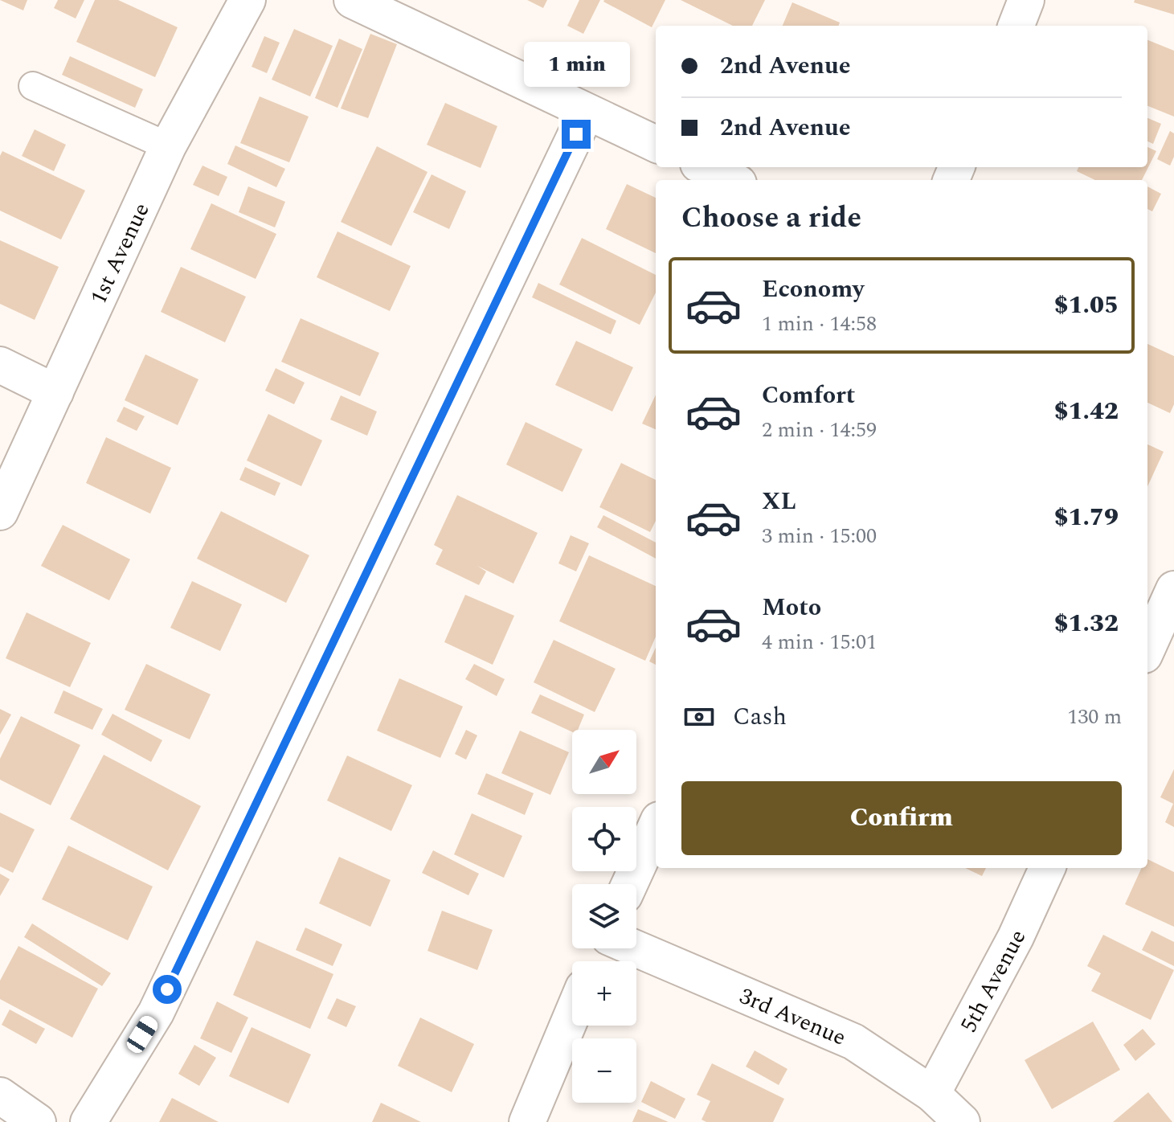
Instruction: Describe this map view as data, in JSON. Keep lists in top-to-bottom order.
{
  "streets": {
    "street": ["1st Avenue", "5th Avenue", "3rd Avenue"]
  },
  "crossings": [
    ["5th Avenue", "3rd Avenue"]
  ],
  "north": "top right",
  "page": {
    "banner": ["2nd Avenue", "2nd Avenue"],
    "bubble": "1 min",
    "heading": "Choose a ride",
    "list": [
      {
        "name": "Economy",
        "note": "1 min · 14:58",
        "value": "$1.05"
      },
      {
        "name": "Comfort",
        "note": "2 min · 14:59",
        "value": "$1.42"
      },
      {
        "name": "XL",
        "note": "3 min · 15:00",
        "value": "$1.79"
      },
      {
        "name": "Moto",
        "note": "4 min · 15:01",
        "value": "$1.32"
      }
    ],
    "pay": ["Cash", "130 m"],
    "map_buttons": ["+", "−"],
    "buttons": "Confirm"
  }
}
